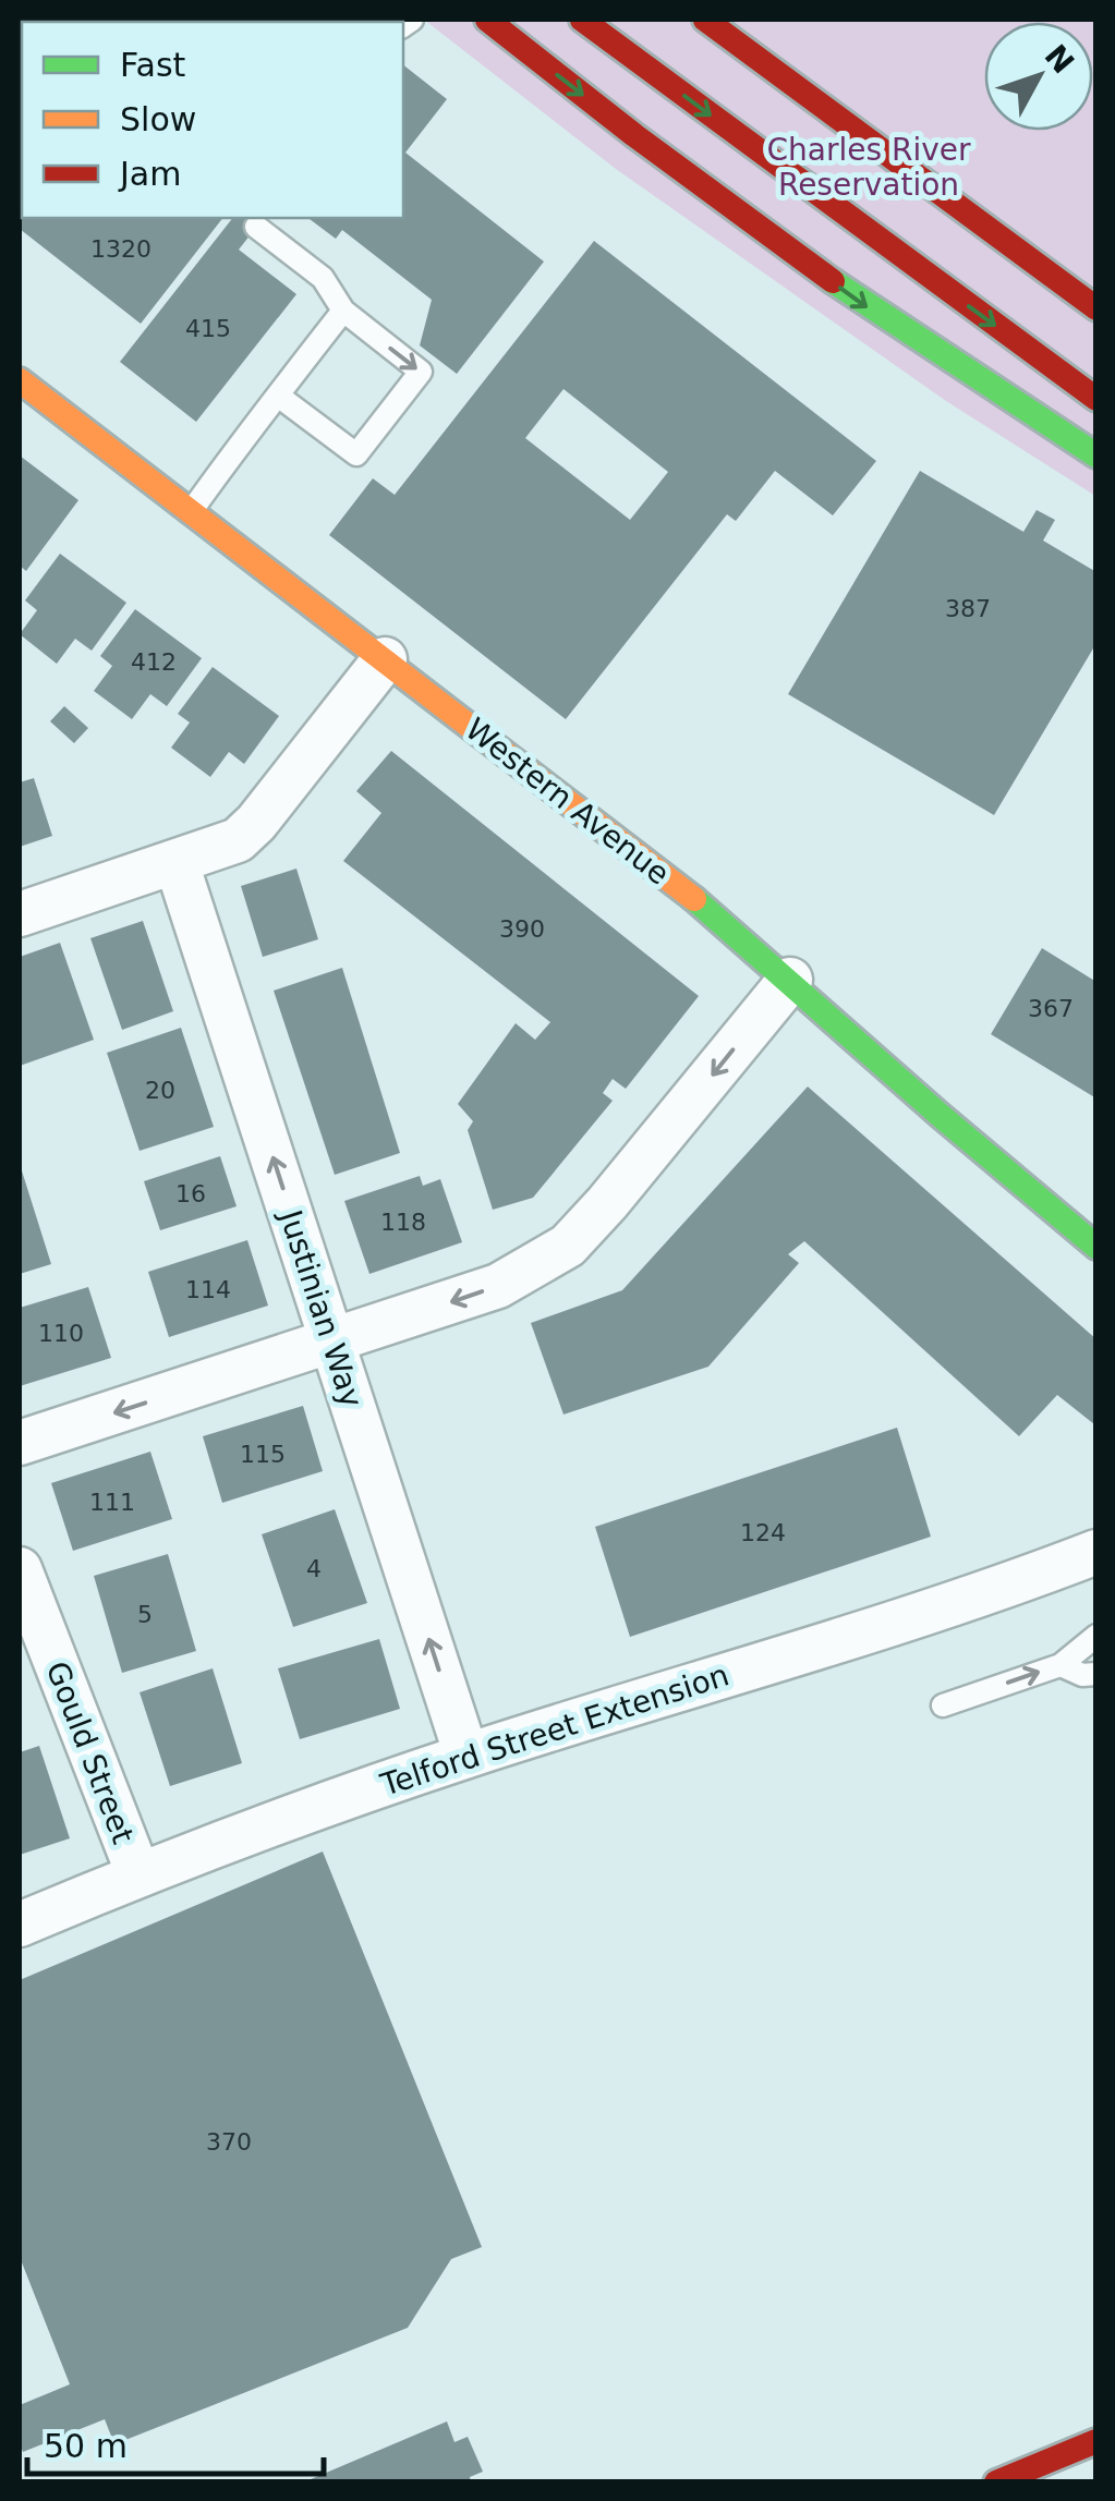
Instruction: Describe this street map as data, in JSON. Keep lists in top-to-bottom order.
{
  "streets": {
    "main road": ["Western Avenue"],
    "street": ["Justinian Way", "Telford Street Extension", "Gould Street"]
  },
  "crossings": [
    ["Justinian Way", "Telford Street Extension"],
    ["Telford Street Extension", "Gould Street"]
  ],
  "one_way": ["Justinian Way"],
  "parks": ["Charles River Reservation"],
  "house_numbers": [
    "1320",
    "415",
    "387",
    "412",
    "390",
    "367",
    "20",
    "16",
    "118",
    "114",
    "110",
    "115",
    "111",
    "124",
    "4",
    "5",
    "370"
  ],
  "legend": ["Fast", "Slow", "Jam"],
  "scale_bar": "50 m",
  "north": "top right"
}
